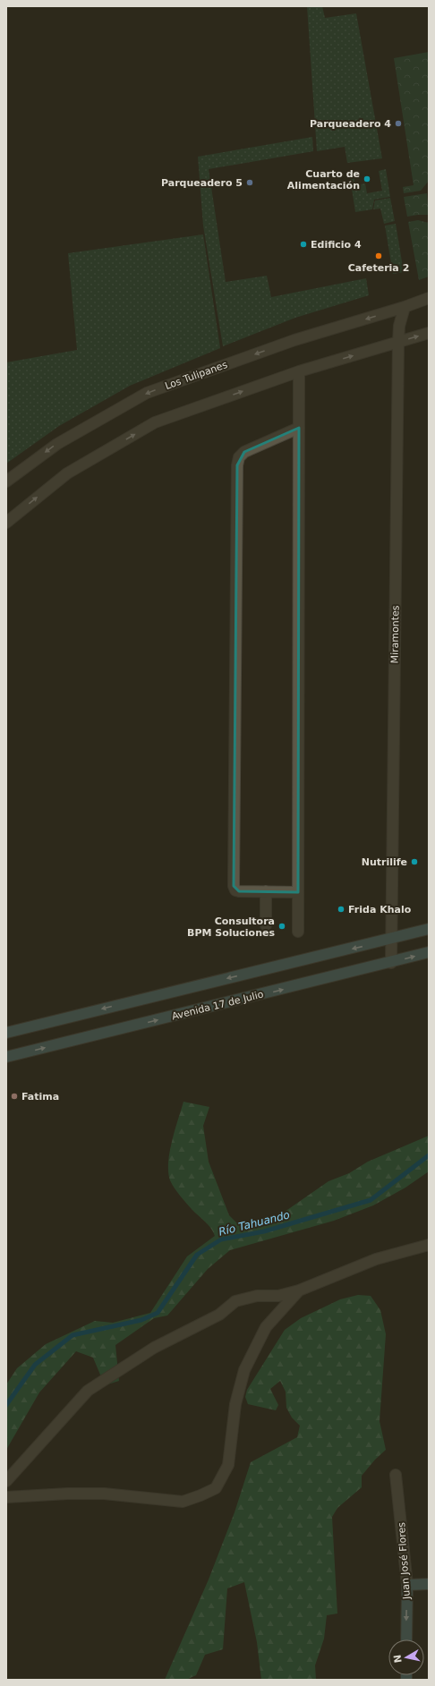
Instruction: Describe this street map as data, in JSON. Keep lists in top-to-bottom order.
{
  "streets": {
    "main road": ["Avenida 17 de Julio", "Juan José Flores"],
    "street": ["Los Tulipanes", "Miramontes"]
  },
  "crossings": [
    ["Los Tulipanes", "Miramontes"],
    ["Miramontes", "Avenida 17 de Julio"]
  ],
  "water": ["Río Tahuando"],
  "places": [
    "Parqueadero 4",
    "Cuarto de Alimentación",
    "Parqueadero 5",
    "Edificio 4",
    "Cafeteria 2",
    "Nutrilife",
    "Frida Khalo",
    "Consultora BPM Soluciones",
    "Fatima"
  ],
  "north": "left"
}
